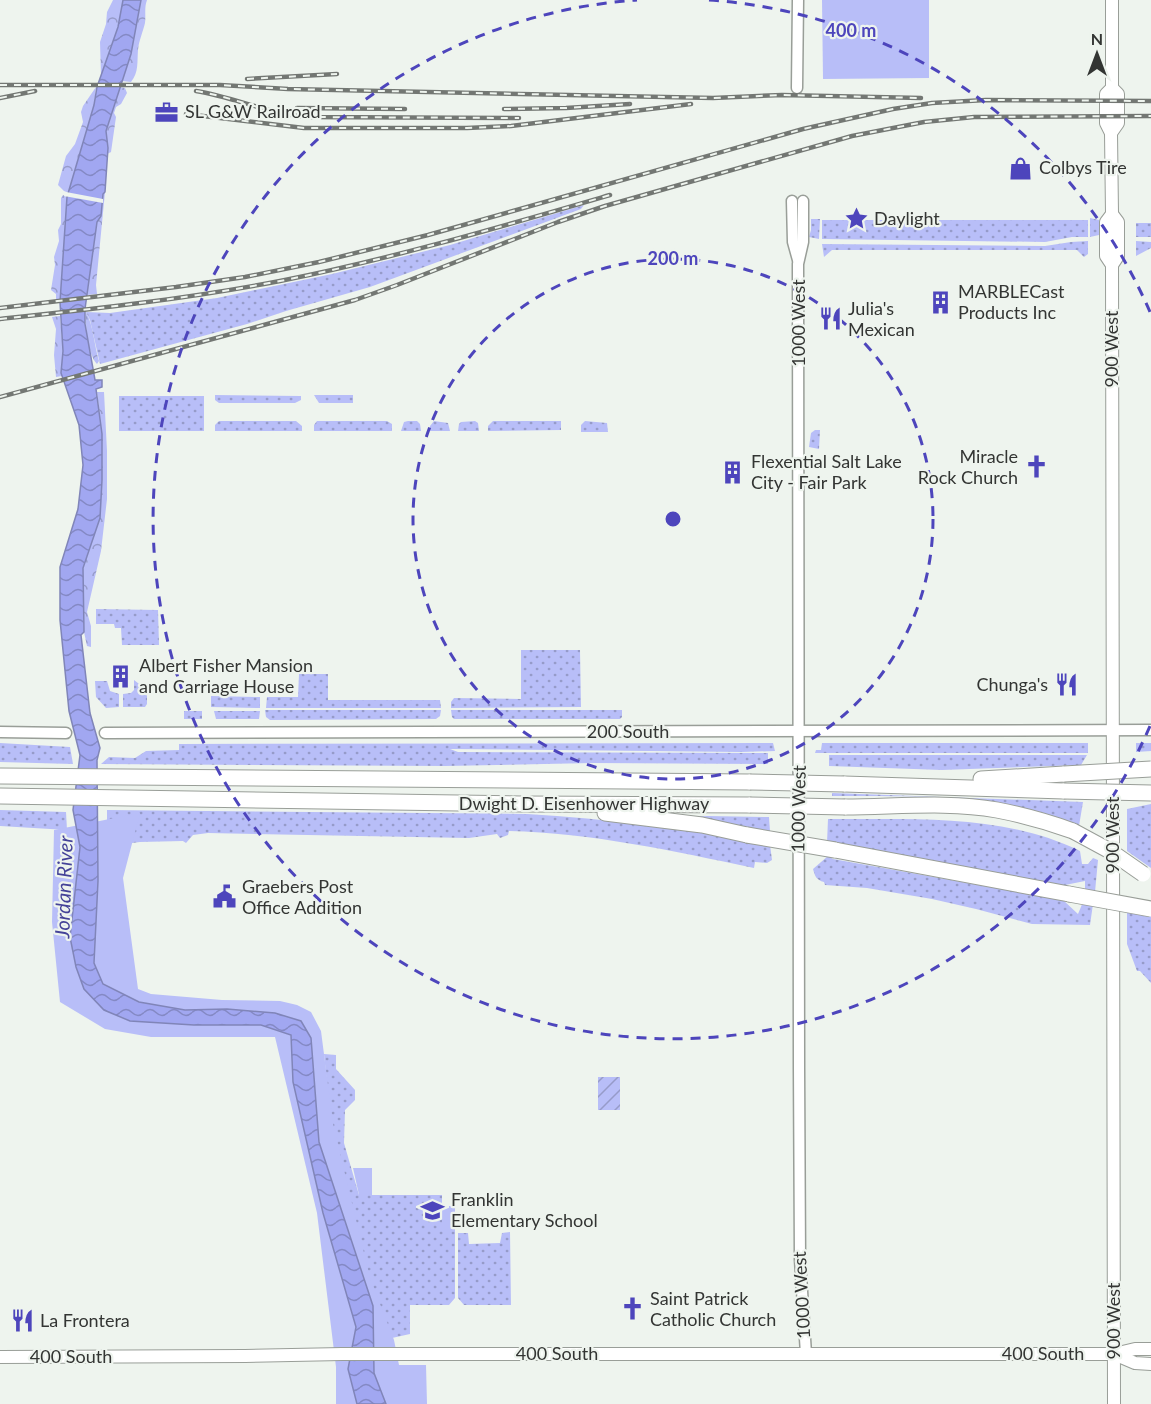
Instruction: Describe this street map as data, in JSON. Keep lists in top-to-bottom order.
{
  "streets": {
    "highway": ["Dwight D. Eisenhower Highway"],
    "main road": ["900 West", "400 South"],
    "street": ["1000 West", "200 South"]
  },
  "crossings": [
    ["1000 West", "200 South"],
    ["1000 West", "400 South"],
    ["900 West", "200 South"],
    ["900 West", "400 South"]
  ],
  "water": ["Jordan River"],
  "places": {
    "office": ["SL G&W Railroad"],
    "shop": ["Colbys Tire"],
    "place": ["Daylight"],
    "building": ["MARBLECast Products Inc", "Flexential Salt Lake City - Fair Park", "Albert Fisher Mansion and Carriage House"],
    "restaurant": ["Julia's Mexican", "Chunga's", "La Frontera"],
    "church": ["Miracle Rock Church", "Saint Patrick Catholic Church"],
    "public building": ["Graebers Post Office Addition"],
    "school or university": ["Franklin Elementary School"]
  },
  "north": "top",
  "rings": ["400 m", "200 m"]
}
